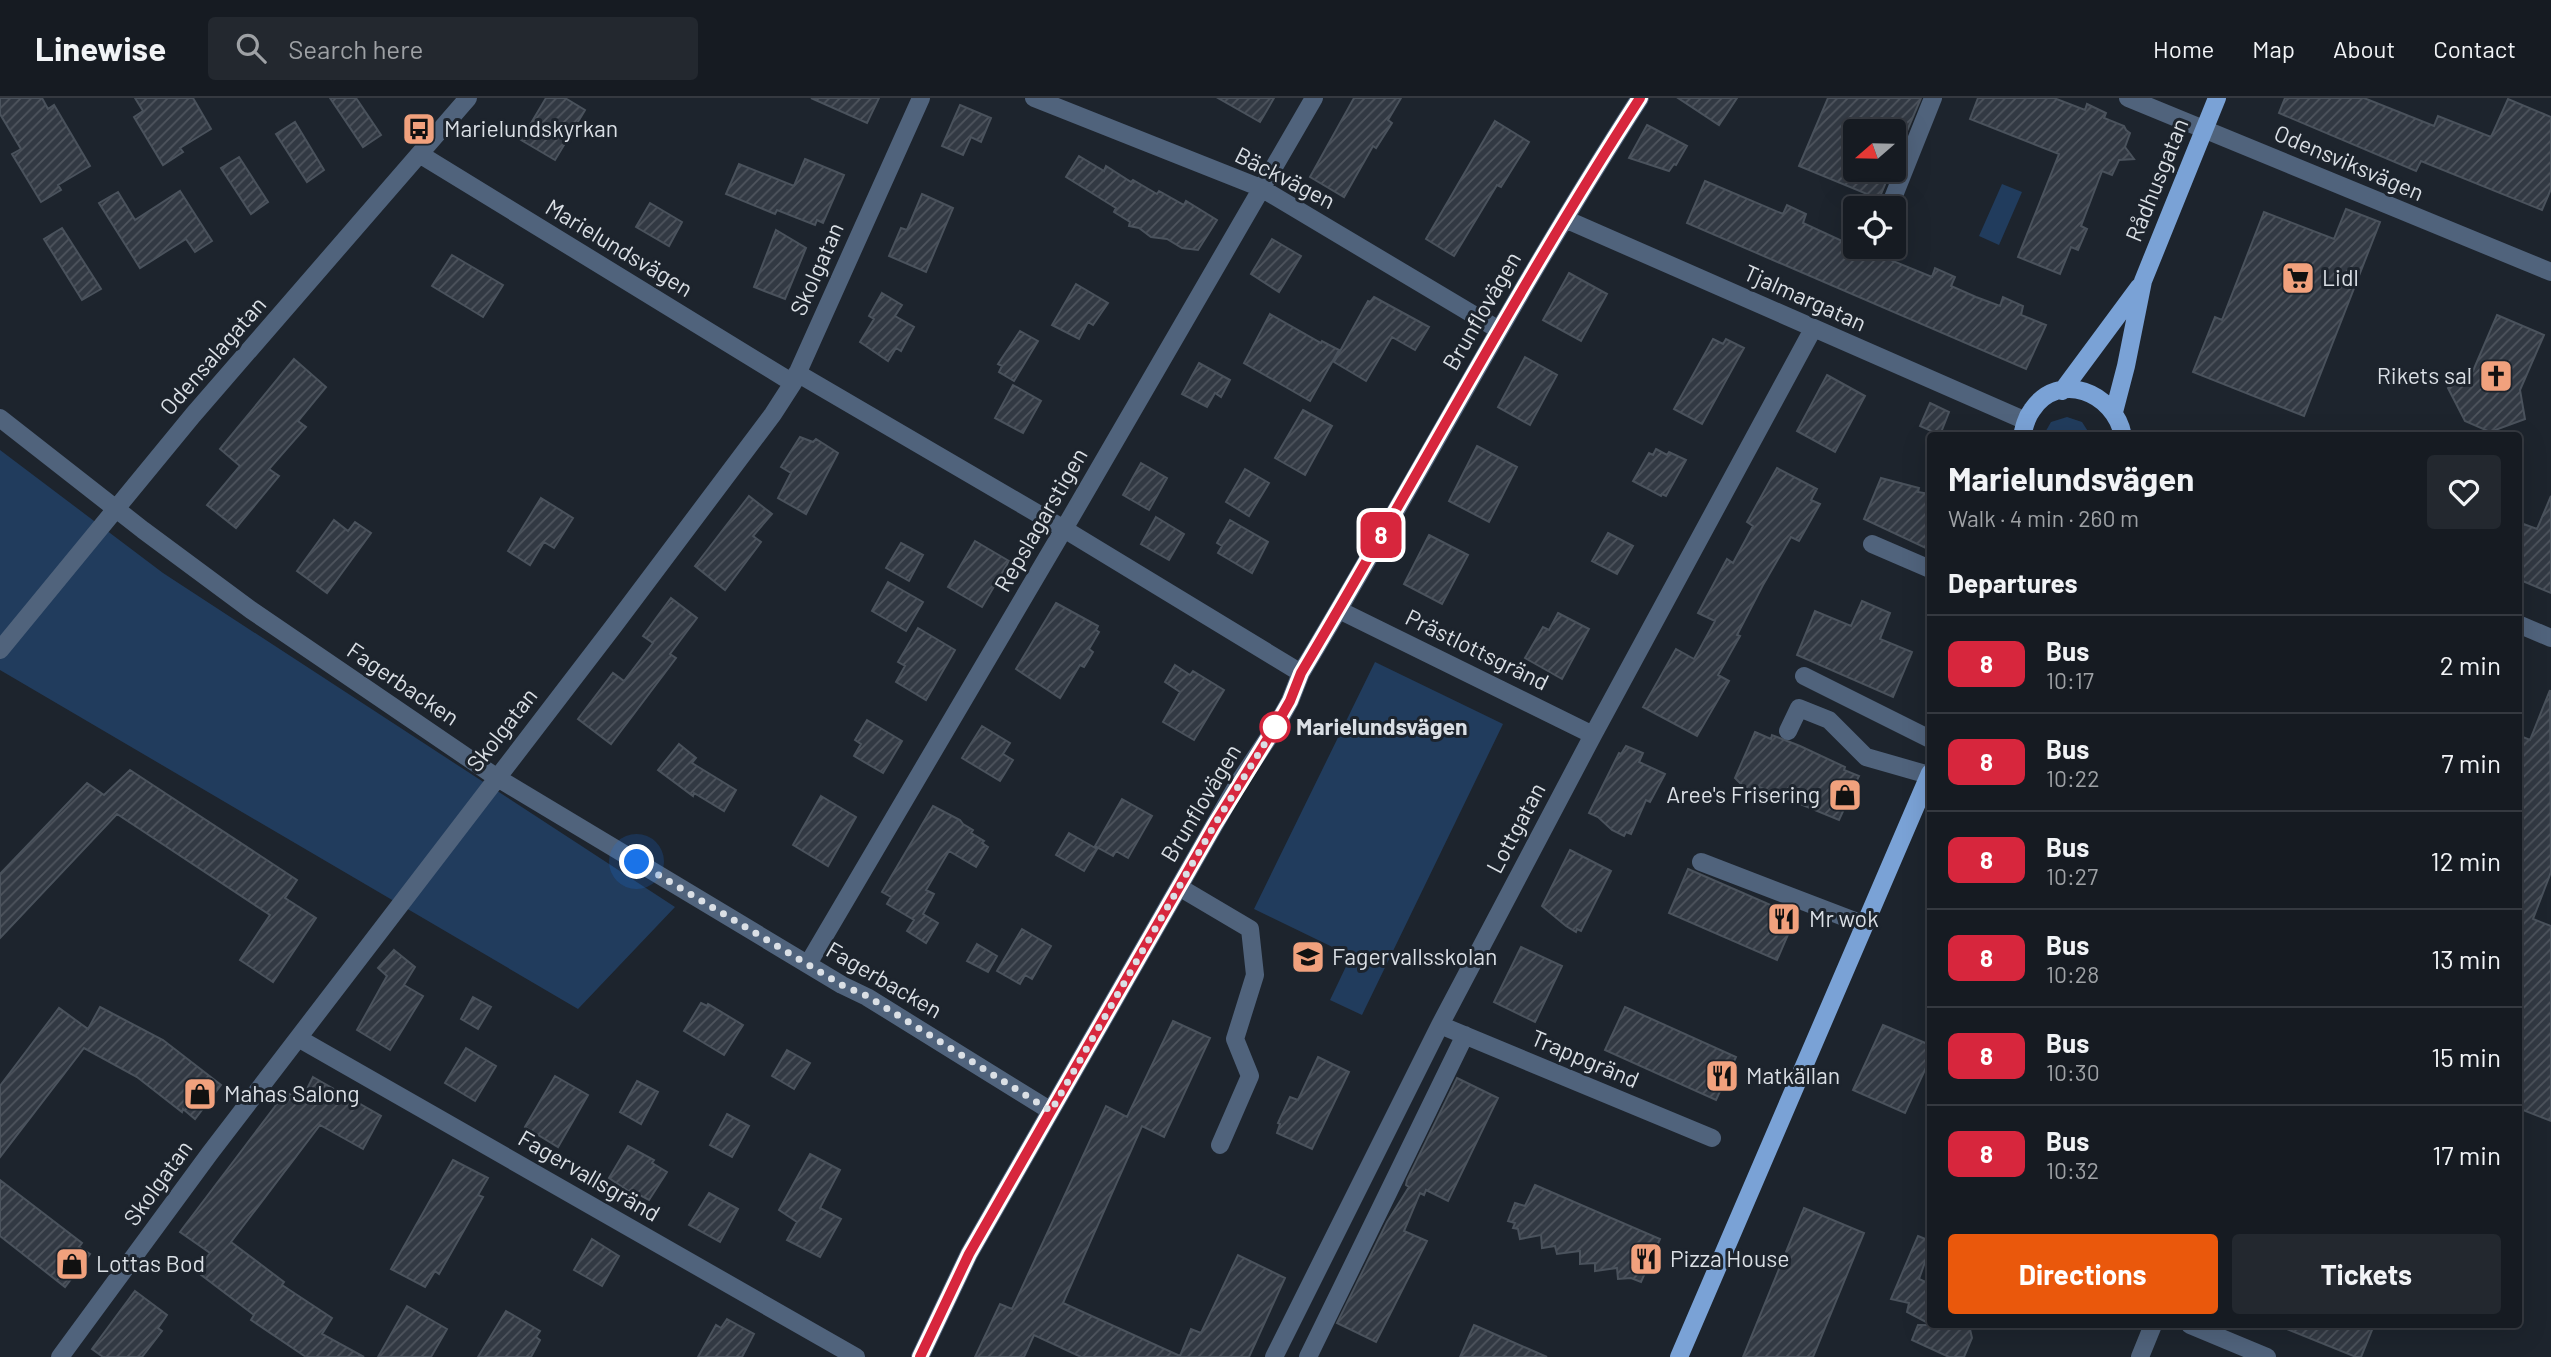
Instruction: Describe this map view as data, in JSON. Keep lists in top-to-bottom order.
{
  "streets": {
    "main road": ["Rådhusgatan"],
    "street": [
      "Odensviksvägen",
      "Bäckvägen",
      "Marielundsvägen",
      "Skolgatan",
      "Tjalmargatan",
      "Brunflovägen",
      "Odensalagatan",
      "Repslagarstigen",
      "Prästlottsgränd",
      "Fagerbacken",
      "Lottgatan",
      "Trappgränd",
      "Fagervallsgränd"
    ]
  },
  "crossings": [
    ["Odensviksvägen", "Rådhusgatan"],
    ["Bäckvägen", "Brunflovägen"],
    ["Bäckvägen", "Repslagarstigen"],
    ["Marielundsvägen", "Skolgatan"],
    ["Marielundsvägen", "Brunflovägen"],
    ["Marielundsvägen", "Odensalagatan"],
    ["Marielundsvägen", "Repslagarstigen"],
    ["Skolgatan", "Fagerbacken"],
    ["Skolgatan", "Fagervallsgränd"],
    ["Tjalmargatan", "Brunflovägen"],
    ["Tjalmargatan", "Lottgatan"],
    ["Brunflovägen", "Prästlottsgränd"],
    ["Brunflovägen", "Fagerbacken"],
    ["Odensalagatan", "Fagerbacken"],
    ["Repslagarstigen", "Fagerbacken"],
    ["Prästlottsgränd", "Lottgatan"],
    ["Lottgatan", "Trappgränd"]
  ],
  "places": {
    "bus stop": ["Marielundskyrkan"],
    "supermarket": ["Lidl"],
    "church": ["Rikets sal"],
    "other": ["Marielundsvägen"],
    "shop": ["Aree's Frisering", "Mahas Salong", "Lottas Bod"],
    "restaurant": ["Mr wok", "Matkällan", "Pizza House"],
    "school or university": ["Fagervallsskolan"]
  },
  "lines": ["bus line 8"],
  "north": "left",
  "page": {
    "header": "Linewise",
    "search": "Search here",
    "nav": [
      "Home",
      "Map",
      "About",
      "Contact"
    ],
    "on_map": "8",
    "heading": [
      ["Marielundsvägen", "Walk · 4 min · 260 m"],
      "Departures"
    ],
    "list": [
      {
        "mark": "8",
        "name": "Bus",
        "note": "10:17",
        "value": "2 min"
      },
      {
        "mark": "8",
        "name": "Bus",
        "note": "10:22",
        "value": "7 min"
      },
      {
        "mark": "8",
        "name": "Bus",
        "note": "10:27",
        "value": "12 min"
      },
      {
        "mark": "8",
        "name": "Bus",
        "note": "10:28",
        "value": "13 min"
      },
      {
        "mark": "8",
        "name": "Bus",
        "note": "10:30",
        "value": "15 min"
      },
      {
        "mark": "8",
        "name": "Bus",
        "note": "10:32",
        "value": "17 min"
      }
    ],
    "buttons": ["Directions", "Tickets"]
  }
}
